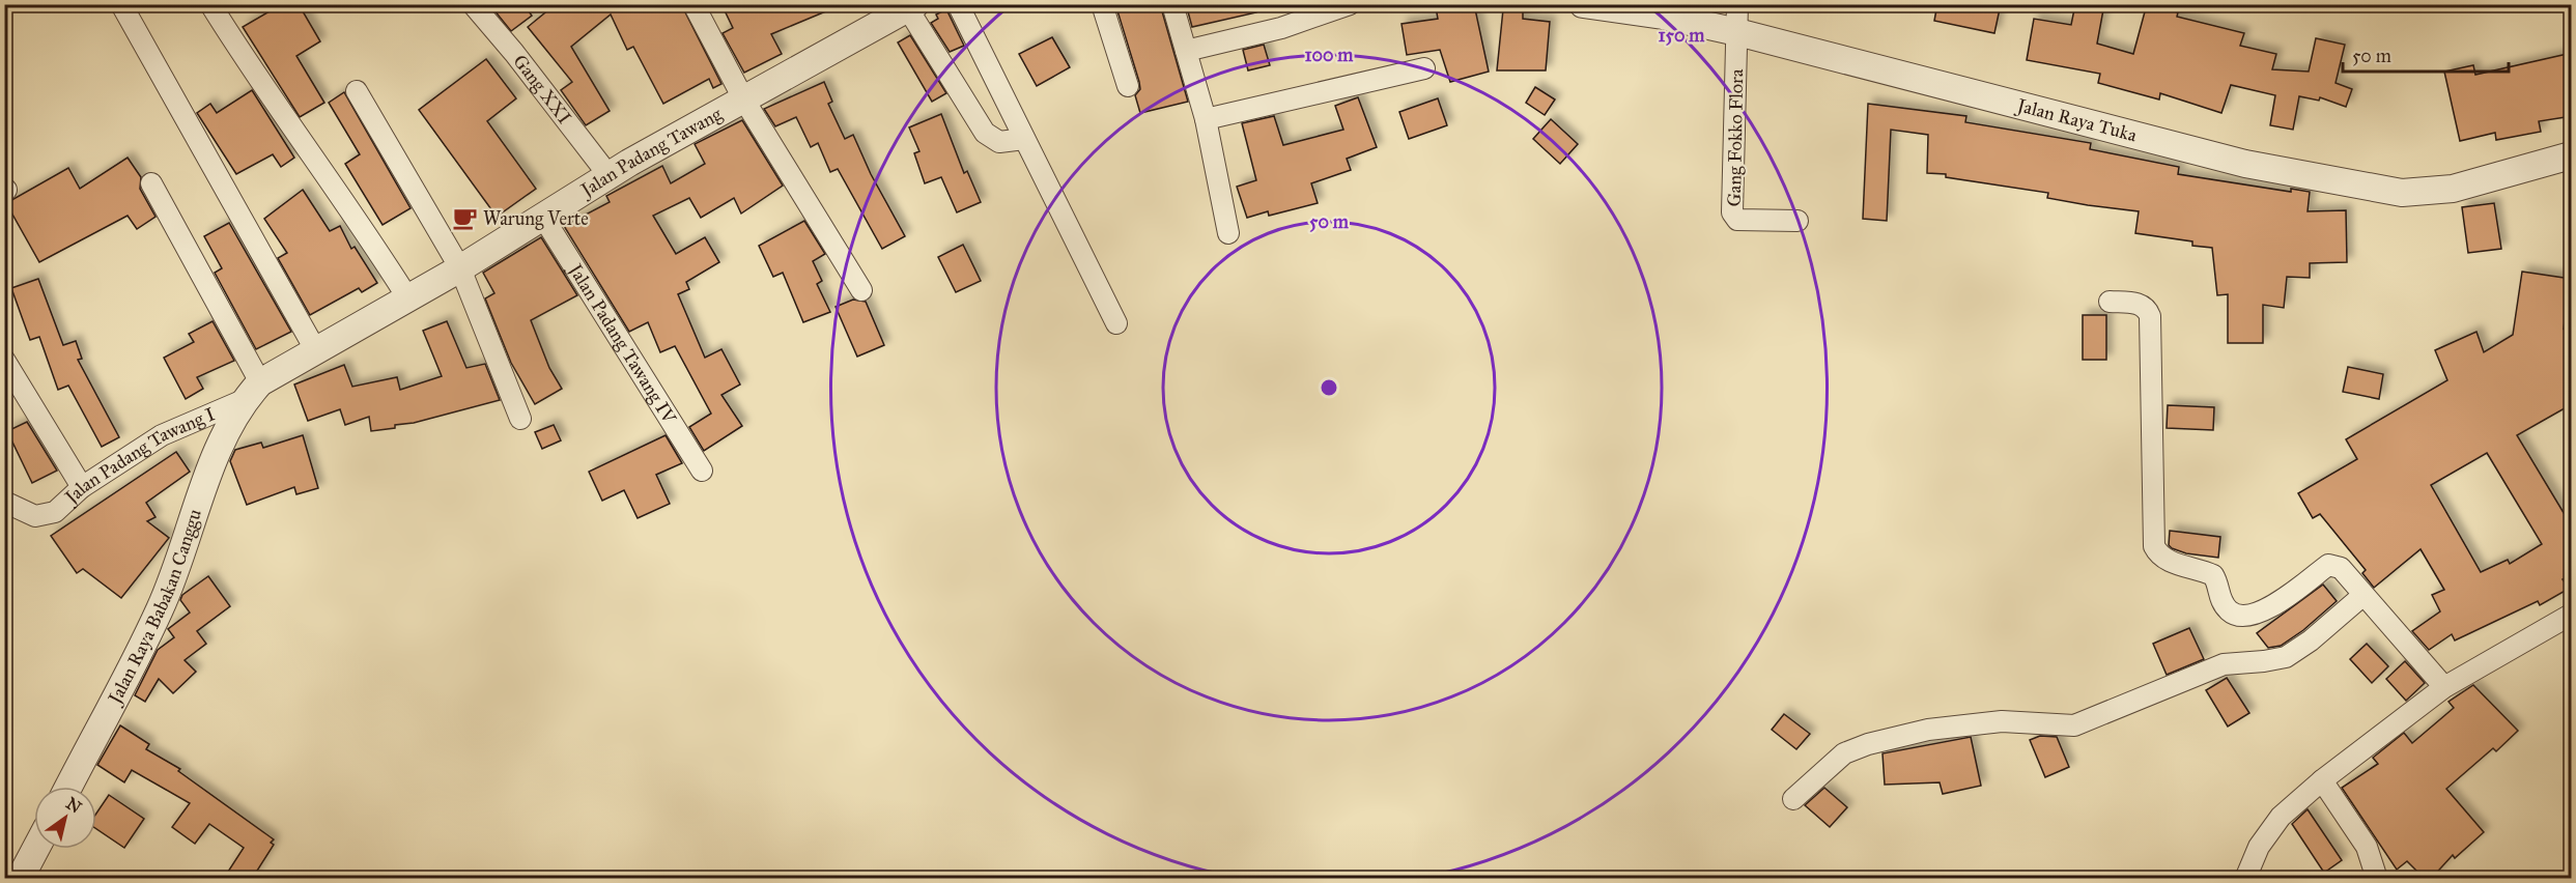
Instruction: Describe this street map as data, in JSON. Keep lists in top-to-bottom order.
{
  "streets": {
    "street": [
      "Gang XXI",
      "Jalan Raya Tuka",
      "Gang Fokko Flora",
      "Jalan Padang Tawang",
      "Jalan Padang Tawang IV",
      "Jalan Padang Tawang I",
      "Jalan Raya Babakan Canggu"
    ]
  },
  "crossings": [
    ["Gang XXI", "Jalan Padang Tawang"],
    ["Jalan Raya Tuka", "Gang Fokko Flora"],
    ["Jalan Padang Tawang", "Jalan Padang Tawang IV"],
    ["Jalan Padang Tawang", "Jalan Padang Tawang I"],
    ["Jalan Padang Tawang", "Jalan Raya Babakan Canggu"],
    ["Jalan Padang Tawang I", "Jalan Raya Babakan Canggu"]
  ],
  "places": {
    "cafe": ["Warung Verte"]
  },
  "scale_bar": "50 m",
  "north": "top right",
  "rings": ["150 m", "100 m", "50 m"]
}
